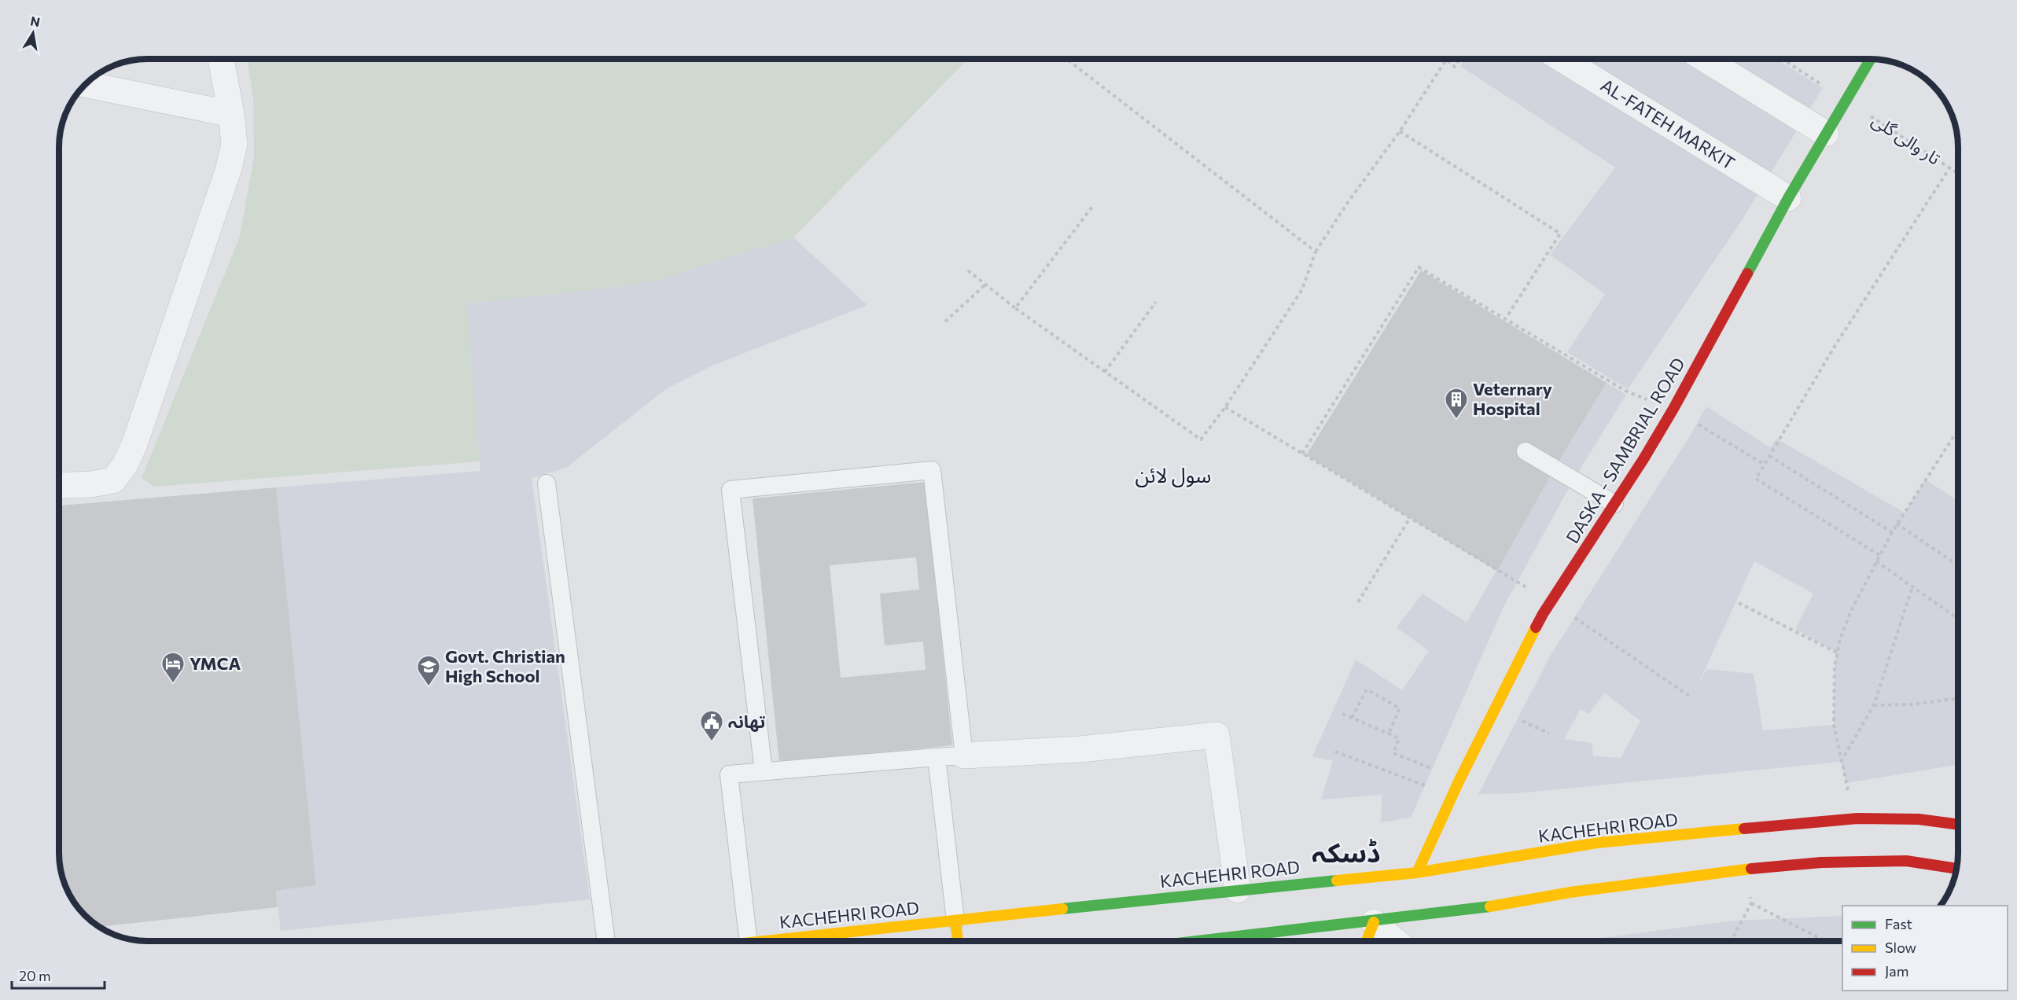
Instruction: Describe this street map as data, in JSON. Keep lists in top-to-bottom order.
{
  "streets": {
    "main road": ["DASKA - SAMBRIAL ROAD", "KACHEHRI ROAD"],
    "street": ["AL-FATEH MARKIT"],
    "path": ["تار والی گلی"]
  },
  "crossings": [
    ["AL-FATEH MARKIT", "DASKA - SAMBRIAL ROAD"],
    ["تار والی گلی", "DASKA - SAMBRIAL ROAD"],
    ["DASKA - SAMBRIAL ROAD", "KACHEHRI ROAD"]
  ],
  "districts": ["سول لائن", "ڈسکہ"],
  "places": {
    "building": ["Veternary Hospital"],
    "hotel": ["YMCA"],
    "school or university": ["Govt. Christian High School"],
    "public building": ["تھانہ"]
  },
  "legend": ["Fast", "Slow", "Jam"],
  "scale_bar": "20 m",
  "north": "top"
}
